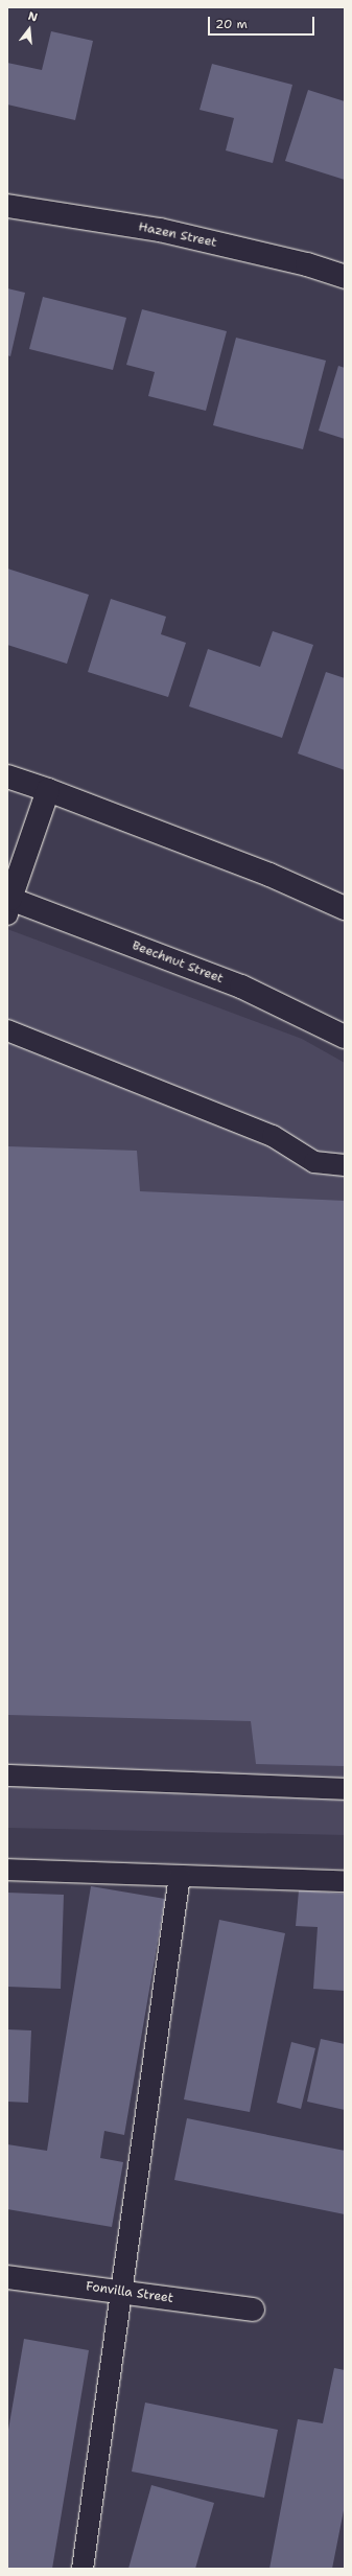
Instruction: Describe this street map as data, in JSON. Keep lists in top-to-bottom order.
{
  "streets": {
    "main road": ["Hazen Street", "Beechnut Street", "Fonvilla Street"]
  },
  "scale_bar": "20 m",
  "north": "top"
}
